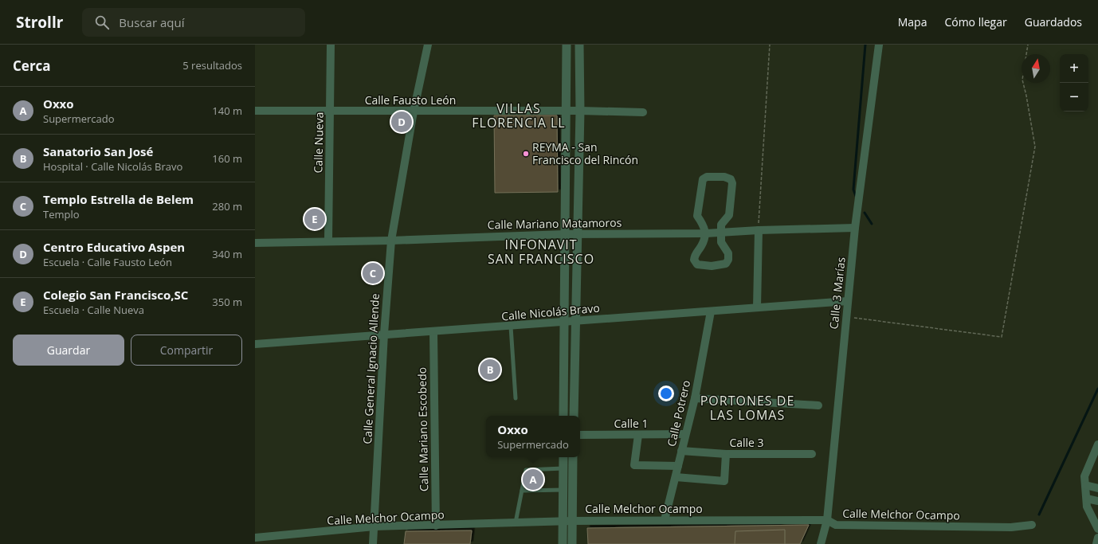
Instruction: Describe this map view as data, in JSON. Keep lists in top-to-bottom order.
{
  "streets": {
    "street": [
      "Calle Fausto León",
      "Calle Nueva",
      "Calle Mariano Matamoros",
      "Calle 3 Marías",
      "Calle Nicolás Bravo",
      "Calle General Ignacio Allende",
      "Calle Potrero",
      "Calle 1",
      "Calle Mariano Escobedo",
      "Calle 3",
      "Calle Melchor Ocampo"
    ]
  },
  "crossings": [
    ["Calle Fausto León", "Calle Nueva"],
    ["Calle Fausto León", "Calle General Ignacio Allende"],
    ["Calle Nueva", "Calle Mariano Matamoros"],
    ["Calle Mariano Matamoros", "Calle 3 Marías"],
    ["Calle Mariano Matamoros", "Calle General Ignacio Allende"],
    ["Calle 3 Marías", "Calle Nicolás Bravo"],
    ["Calle 3 Marías", "Calle Melchor Ocampo"],
    ["Calle Nicolás Bravo", "Calle General Ignacio Allende"],
    ["Calle Nicolás Bravo", "Calle Potrero"],
    ["Calle Nicolás Bravo", "Calle Mariano Escobedo"],
    ["Calle General Ignacio Allende", "Calle Melchor Ocampo"],
    ["Calle Potrero", "Calle 1"],
    ["Calle Potrero", "Calle 3"],
    ["Calle Potrero", "Calle Melchor Ocampo"],
    ["Calle Mariano Escobedo", "Calle Melchor Ocampo"]
  ],
  "districts": ["VILLAS FLORENCIA LL", "INFONAVIT SAN FRANCISCO", "PORTONES DE LAS LOMAS"],
  "places": ["REYMA - San Francisco del Rincón"],
  "north": "top",
  "page": {
    "header": "Strollr",
    "search": "Buscar aquí",
    "nav": ["Mapa", "Cómo llegar", "Guardados"],
    "heading": ["Cerca", "5 resultados"],
    "map_buttons": ["+", "−"],
    "list": [
      {
        "mark": "A",
        "name": "Oxxo",
        "note": "Supermercado",
        "value": "140 m"
      },
      {
        "mark": "B",
        "name": "Sanatorio San José",
        "note": "Hospital · Calle Nicolás Bravo",
        "value": "160 m"
      },
      {
        "mark": "C",
        "name": "Templo Estrella de Belem",
        "note": "Templo",
        "value": "280 m"
      },
      {
        "mark": "D",
        "name": "Centro Educativo Aspen",
        "note": "Escuela · Calle Fausto León",
        "value": "340 m"
      },
      {
        "mark": "E",
        "name": "Colegio San Francisco,SC",
        "note": "Escuela · Calle Nueva",
        "value": "350 m"
      }
    ],
    "pins": [
      "D",
      "E",
      "C",
      "B",
      "A"
    ],
    "buttons": ["Guardar", "Compartir"],
    "popup": ["Oxxo", "Supermercado"]
  }
}
